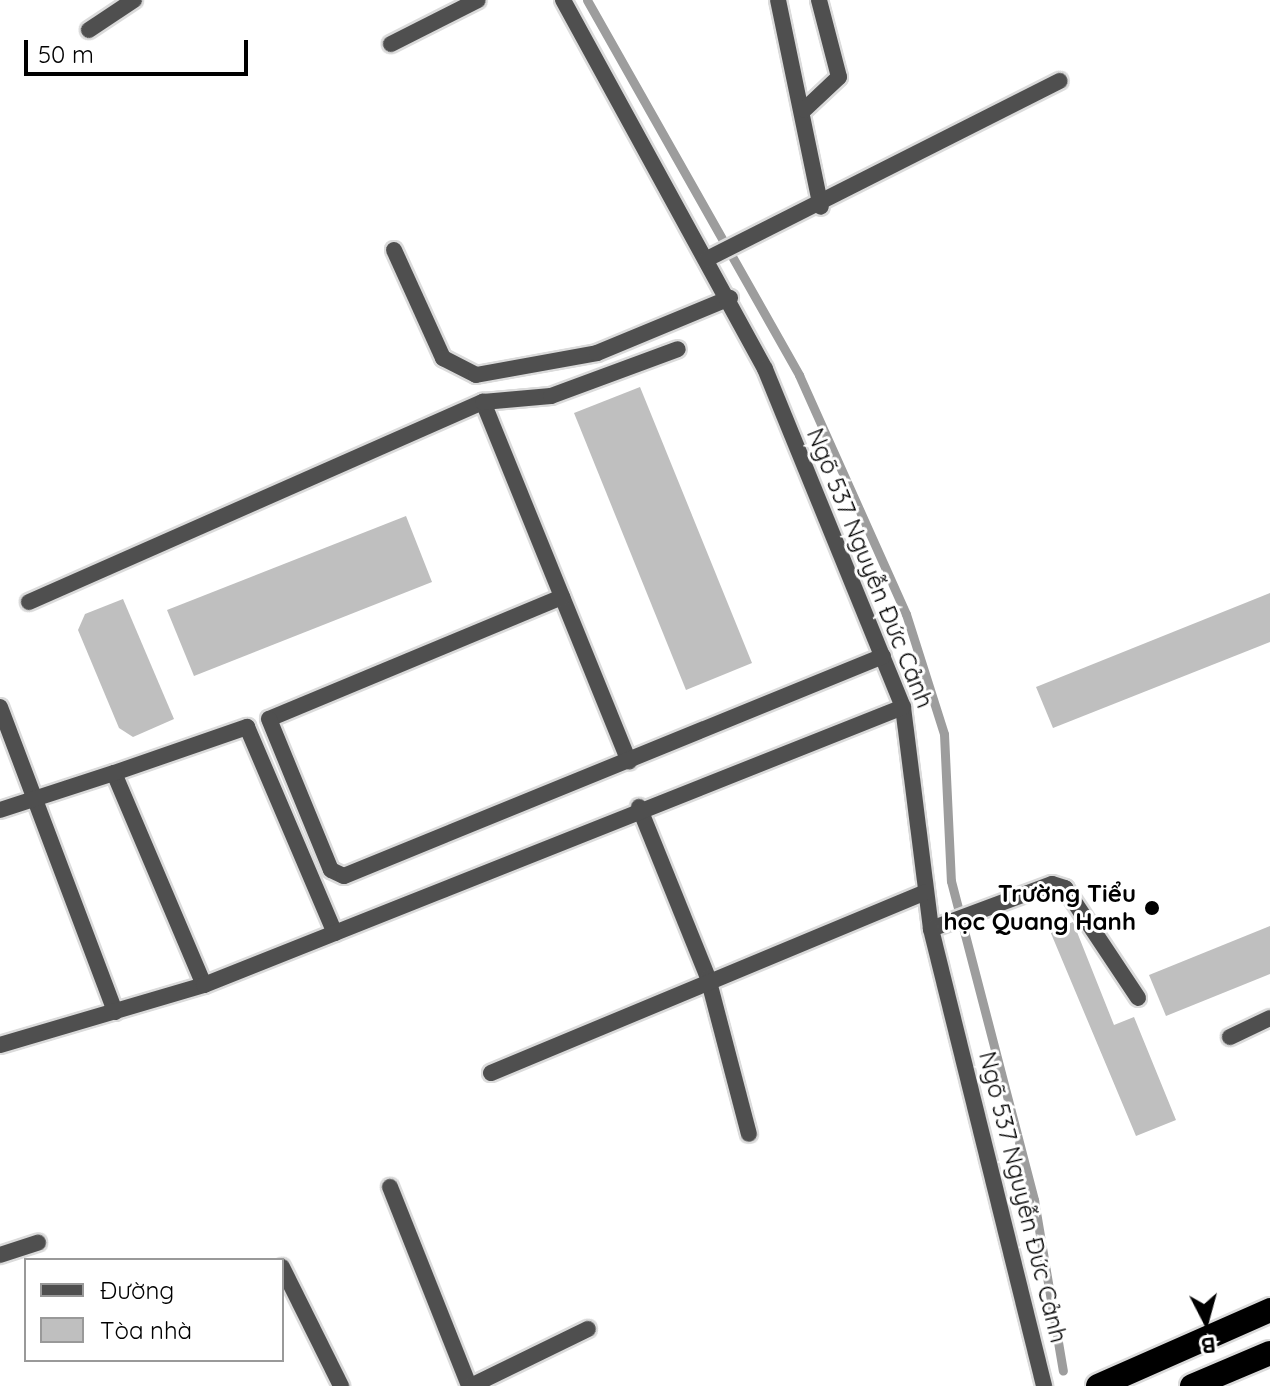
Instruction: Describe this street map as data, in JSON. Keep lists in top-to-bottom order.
{
  "streets": {
    "street": ["Ngõ 537 Nguyễn Đức Cảnh"]
  },
  "places": ["Trường Tiểu học Quang Hanh"],
  "legend": ["Đường", "Tòa nhà"],
  "scale_bar": "50 m",
  "north": "bottom"
}
